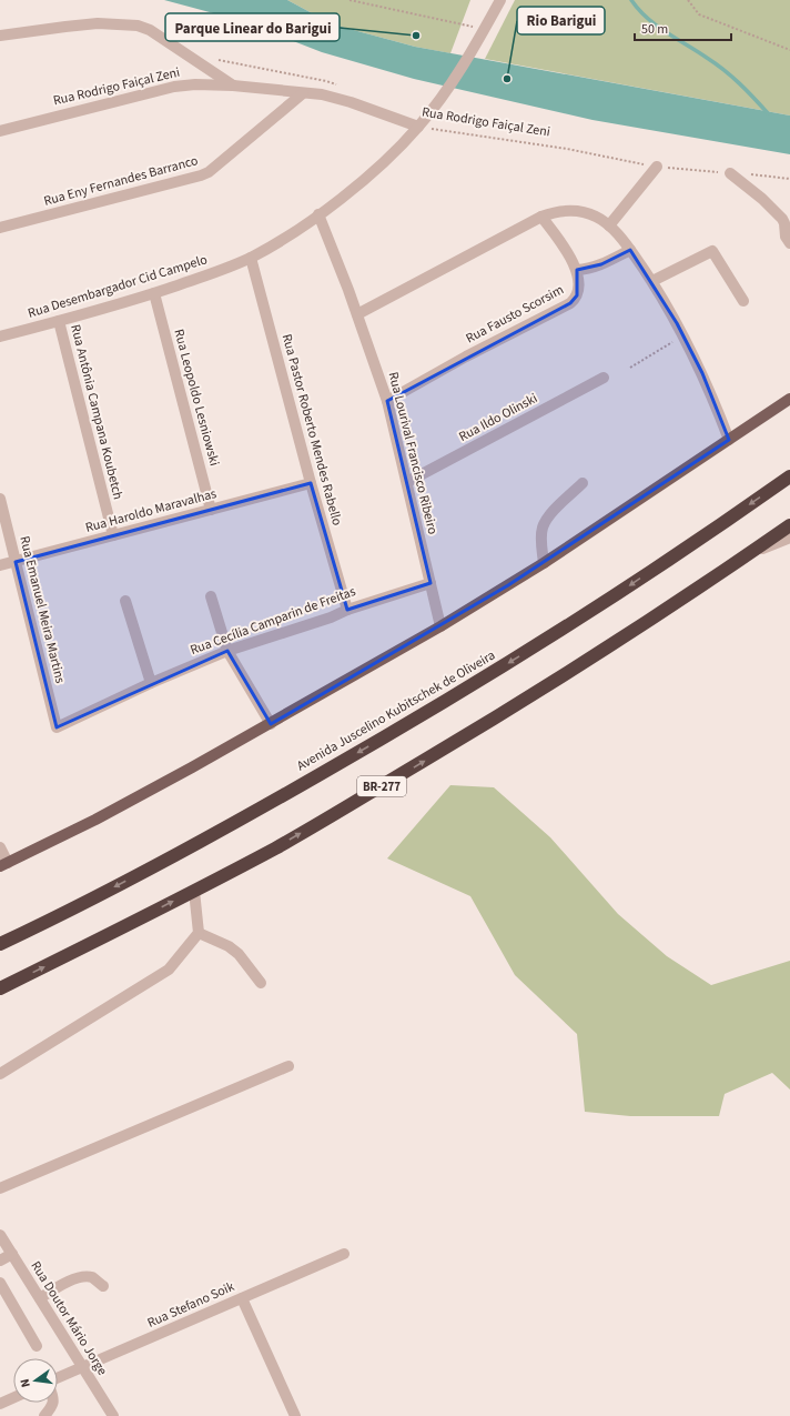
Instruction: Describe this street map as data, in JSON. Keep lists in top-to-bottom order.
{
  "streets": {
    "highway": ["Avenida Juscelino Kubitschek de Oliveira", "BR-277"],
    "street": [
      "Rua Rodrigo Faiçal Zeni",
      "Rua Eny Fernandes Barranco",
      "Rua Desembargador Cid Campelo",
      "Rua Fausto Scorsim",
      "Rua Leopoldo Lesniowski",
      "Rua Antônia Campana Koubetch",
      "Rua Ildo Olinski",
      "Rua Pastor Roberto Mendes Rabello",
      "Rua Lourival Francisco Ribeiro",
      "Rua Haroldo Maravalhas",
      "Rua Emanuel Meira Martins",
      "Rua Cecília Camparin de Freitas",
      "Rua Stefano Soik",
      "Rua Doutor Mário Jorge"
    ]
  },
  "crossings": [
    ["Rua Rodrigo Faiçal Zeni", "Rua Eny Fernandes Barranco"],
    ["Rua Rodrigo Faiçal Zeni", "Rua Desembargador Cid Campelo"],
    ["Rua Desembargador Cid Campelo", "Rua Leopoldo Lesniowski"],
    ["Rua Desembargador Cid Campelo", "Rua Antônia Campana Koubetch"],
    ["Rua Desembargador Cid Campelo", "Rua Pastor Roberto Mendes Rabello"],
    ["Rua Desembargador Cid Campelo", "Rua Lourival Francisco Ribeiro"],
    ["Rua Fausto Scorsim", "Rua Lourival Francisco Ribeiro"],
    ["Rua Leopoldo Lesniowski", "Rua Haroldo Maravalhas"],
    ["Rua Antônia Campana Koubetch", "Rua Haroldo Maravalhas"],
    ["Rua Ildo Olinski", "Rua Lourival Francisco Ribeiro"],
    ["Rua Pastor Roberto Mendes Rabello", "Rua Haroldo Maravalhas"],
    ["Rua Pastor Roberto Mendes Rabello", "Rua Cecília Camparin de Freitas"],
    ["Rua Lourival Francisco Ribeiro", "Rua Cecília Camparin de Freitas"],
    ["Rua Haroldo Maravalhas", "Rua Emanuel Meira Martins"],
    ["Rua Emanuel Meira Martins", "Rua Cecília Camparin de Freitas"],
    ["Rua Stefano Soik", "Rua Doutor Mário Jorge"]
  ],
  "places": ["Parque Linear do Barigui", "Rio Barigui"],
  "scale_bar": "50 m",
  "north": "left"
}
